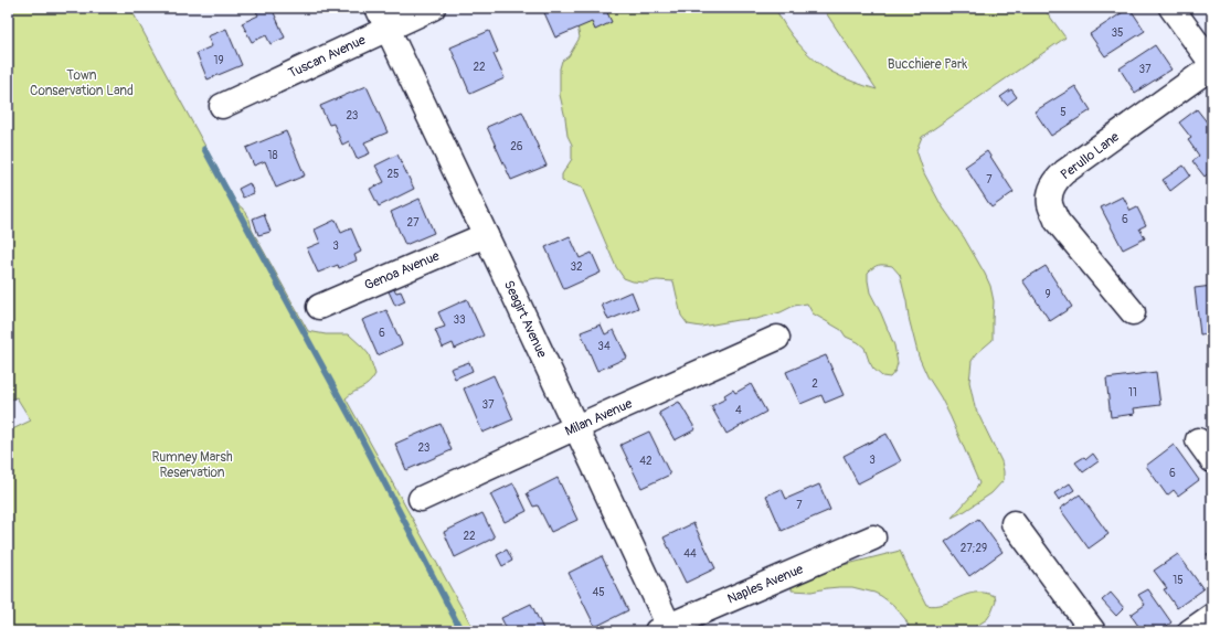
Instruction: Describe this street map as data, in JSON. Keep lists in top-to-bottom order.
{
  "streets": {
    "street": [
      "Tuscan Avenue",
      "Perullo Lane",
      "Genoa Avenue",
      "Seagirt Avenue",
      "Milan Avenue",
      "Naples Avenue"
    ]
  },
  "crossings": [
    ["Tuscan Avenue", "Seagirt Avenue"],
    ["Genoa Avenue", "Seagirt Avenue"],
    ["Seagirt Avenue", "Milan Avenue"],
    ["Seagirt Avenue", "Naples Avenue"]
  ],
  "parks": ["Bucchiere Park", "Town Conservation Land", "Rumney Marsh Reservation"],
  "house_numbers": [
    "35",
    "19",
    "22",
    "37",
    "5",
    "23",
    "26",
    "18",
    "25",
    "7",
    "6",
    "27",
    "3",
    "32",
    "9",
    "33",
    "6",
    "34",
    "2",
    "11",
    "37",
    "4",
    "23",
    "3",
    "42",
    "6",
    "7",
    "22",
    "27;29",
    "44",
    "15",
    "45"
  ]
}
